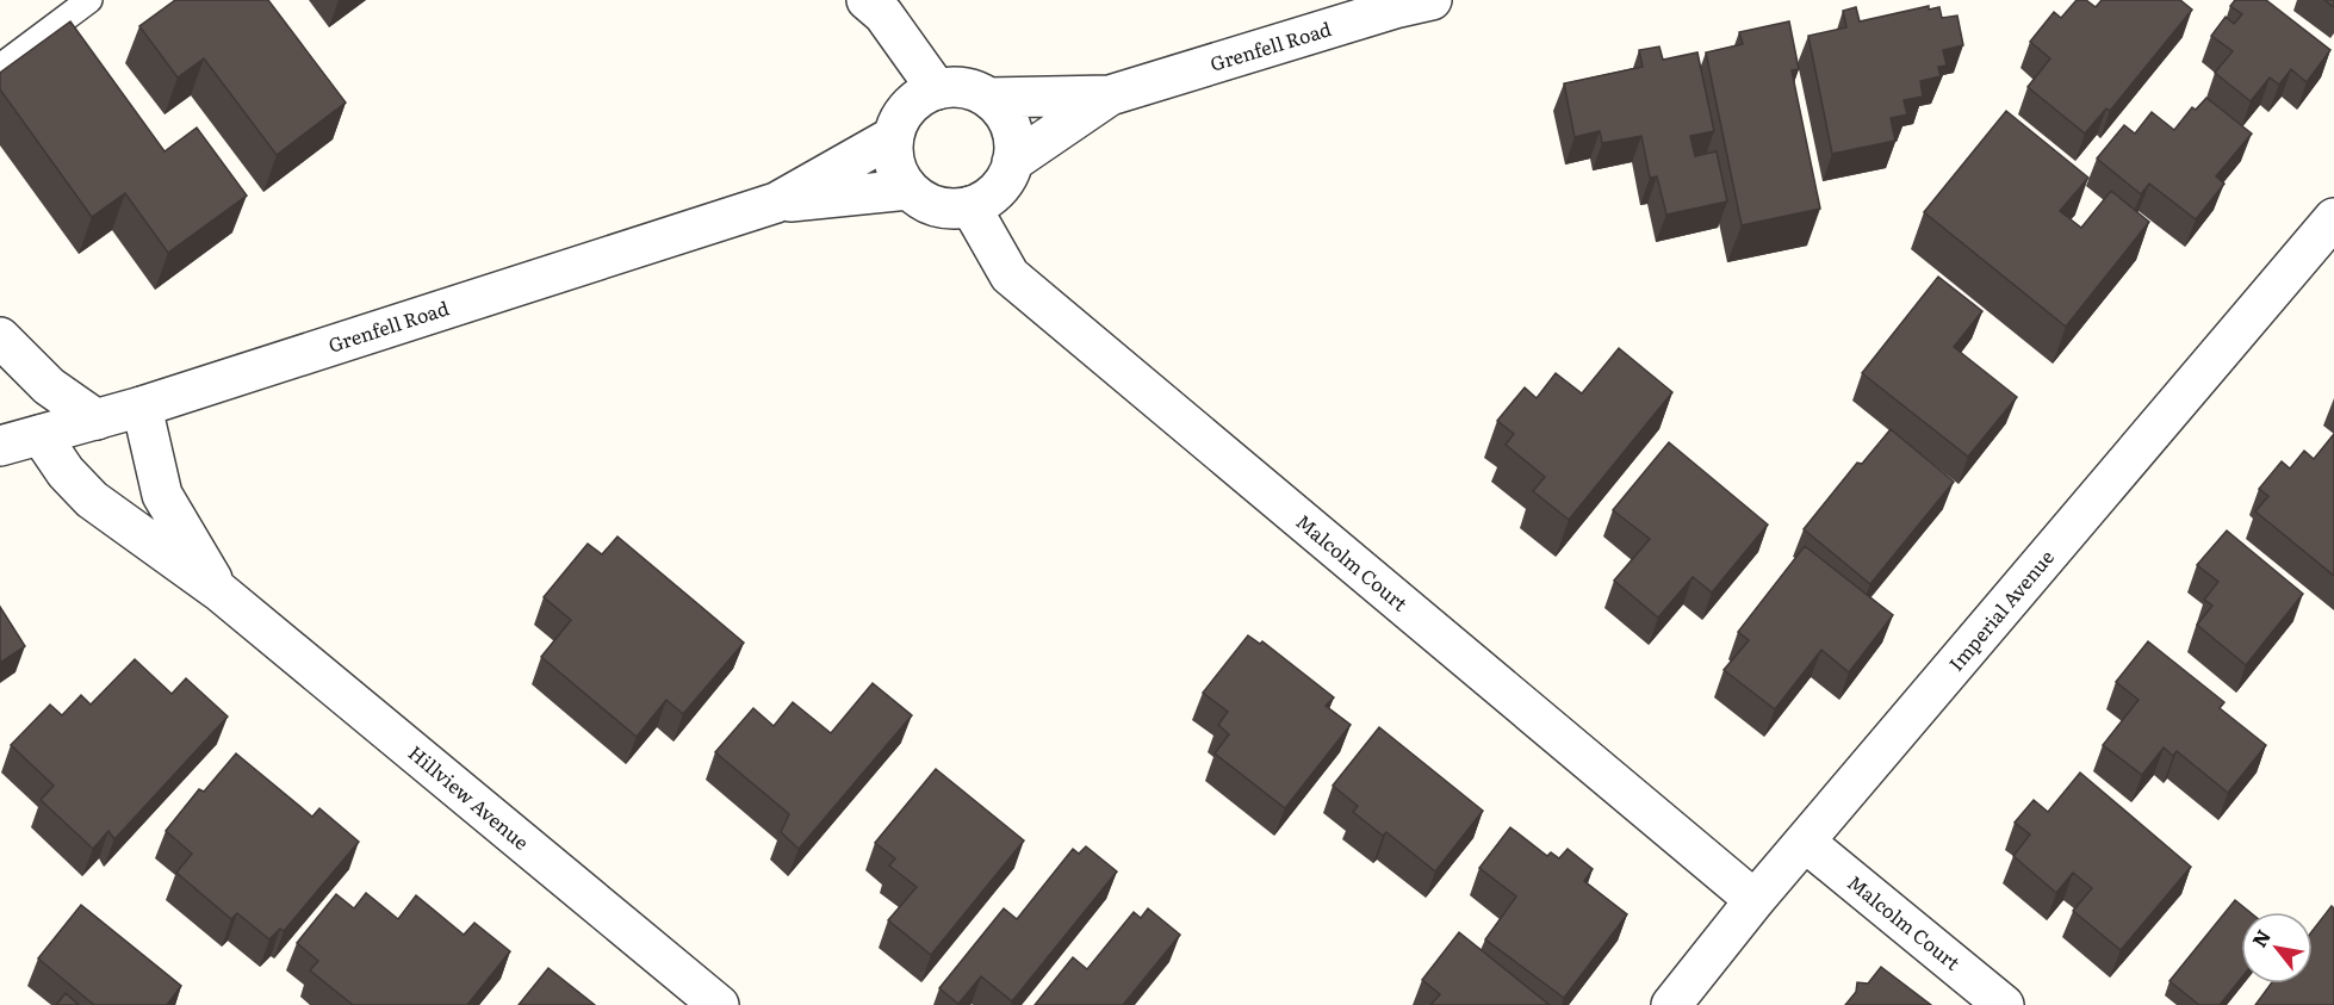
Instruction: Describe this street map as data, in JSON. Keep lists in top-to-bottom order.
{
  "streets": {
    "street": [
      "Grenfell Road",
      "Malcolm Court",
      "Imperial Avenue",
      "Hillview Avenue"
    ]
  },
  "crossings": [
    ["Grenfell Road", "Malcolm Court"],
    ["Grenfell Road", "Hillview Avenue"],
    ["Malcolm Court", "Imperial Avenue"]
  ],
  "north": "top left"
}
